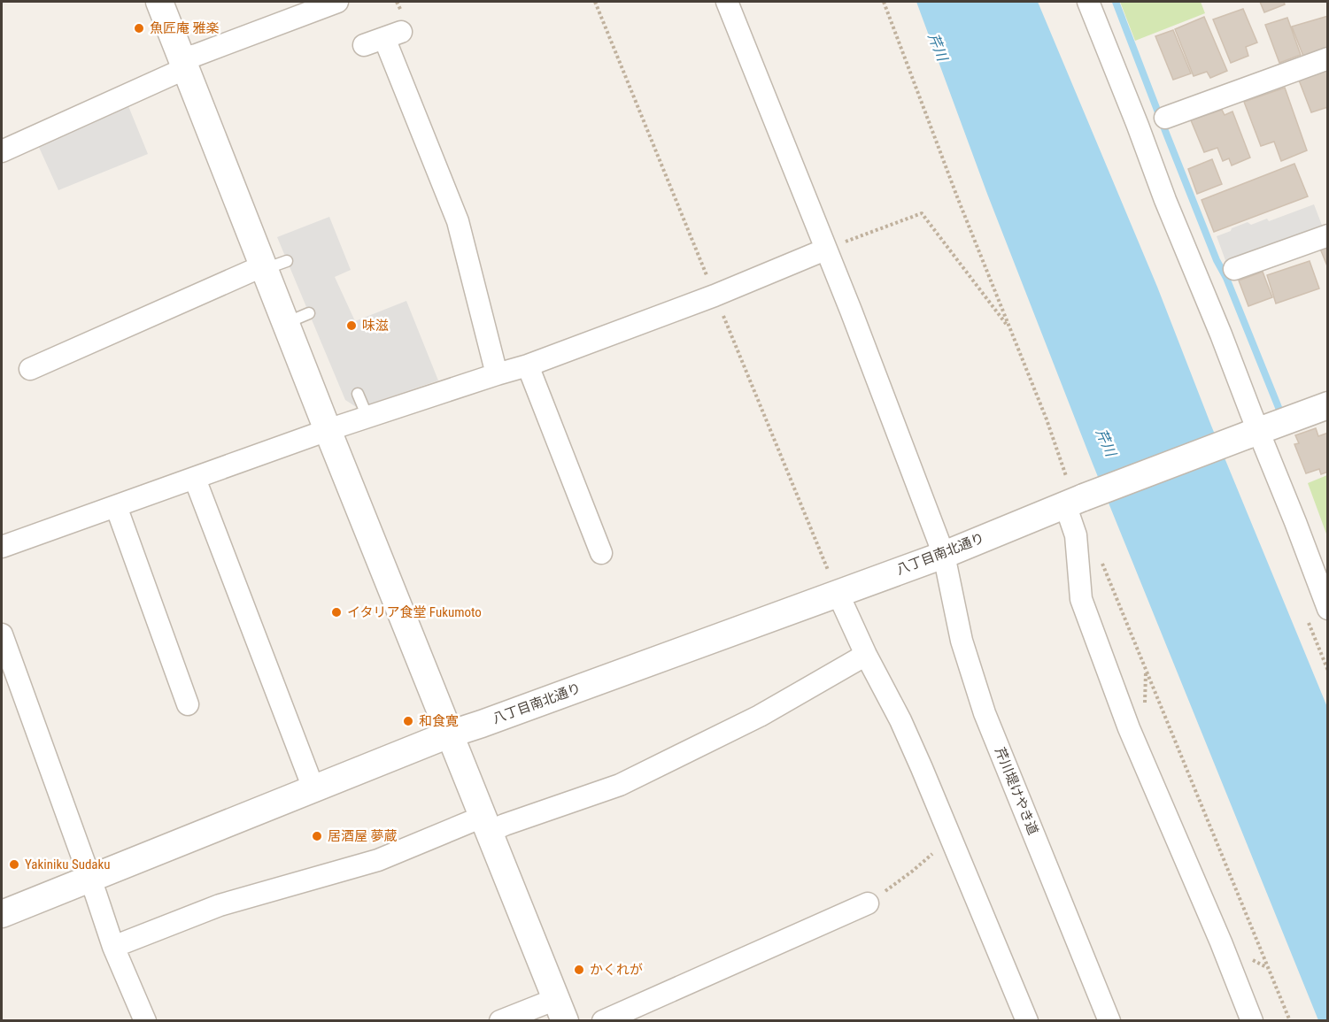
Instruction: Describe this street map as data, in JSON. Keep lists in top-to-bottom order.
{
  "streets": {
    "street": ["八丁目南北通り", "芹川堤けやき道"]
  },
  "crossings": [
    ["八丁目南北通り", "芹川堤けやき道"]
  ],
  "water": ["芹川"],
  "places": [
    "魚匠庵 雅楽",
    "味滋",
    "イタリア食堂 Fukumoto",
    "和食寛",
    "居酒屋 夢蔵",
    "Yakiniku Sudaku",
    "かくれが"
  ]
}
